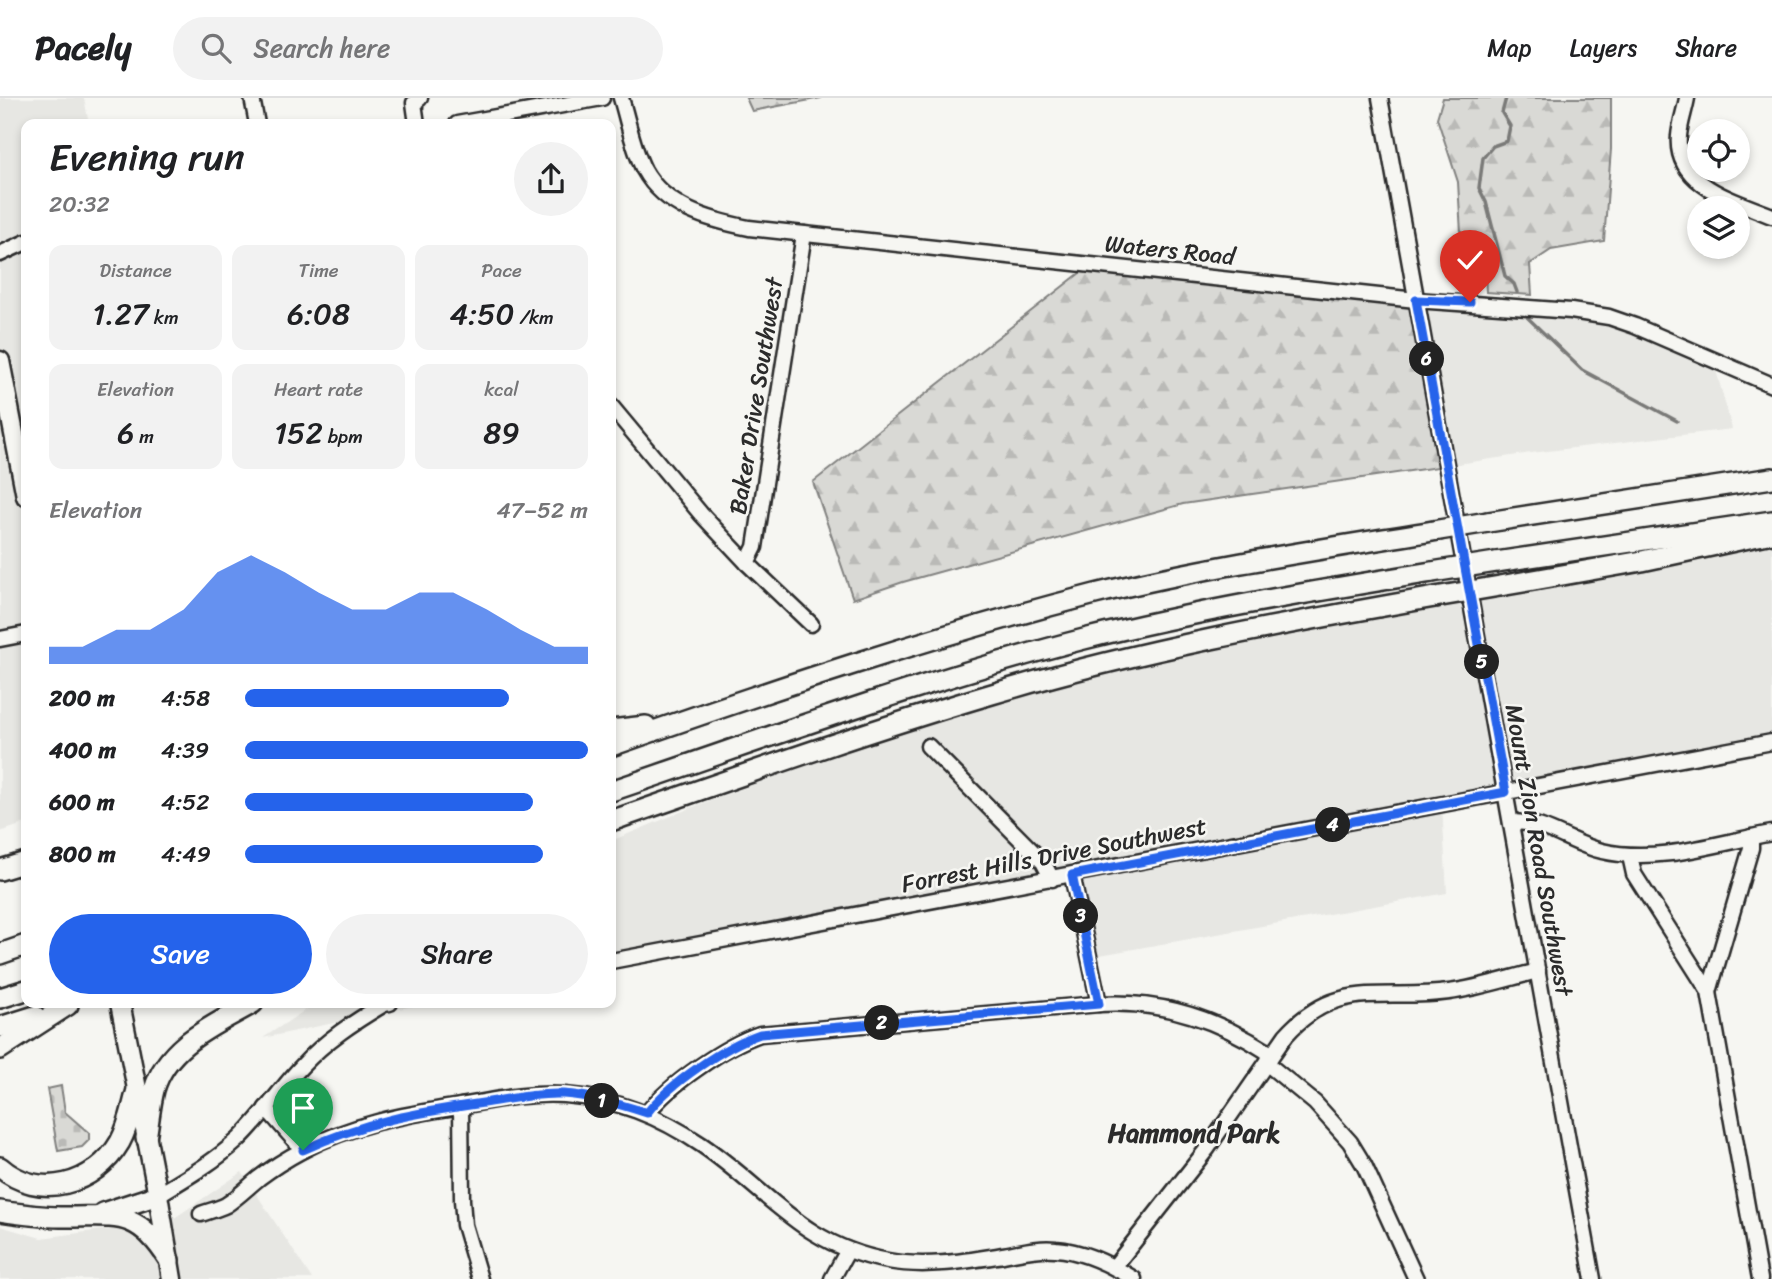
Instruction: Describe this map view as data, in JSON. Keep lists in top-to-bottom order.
{
  "streets": {
    "street": [
      "Waters Road",
      "Baker Drive Southwest",
      "Mount Zion Road Southwest",
      "Forrest Hills Drive Southwest"
    ]
  },
  "crossings": [
    ["Waters Road", "Baker Drive Southwest"],
    ["Waters Road", "Mount Zion Road Southwest"],
    ["Mount Zion Road Southwest", "Forrest Hills Drive Southwest"]
  ],
  "districts": ["Hammond Park"],
  "page": {
    "header": "Pacely",
    "search": "Search here",
    "nav": ["Map", "Layers", "Share"],
    "heading": ["Evening run", "20:32"],
    "stats": [
      ["Distance", "1.27 km"],
      ["Time", "6:08"],
      ["Pace", "4:50 /km"],
      ["Elevation", "6 m"],
      ["Heart rate", "152 bpm"],
      ["kcal", "89"]
    ],
    "pins": [
      "6",
      "5",
      "4",
      "3",
      "2",
      "1"
    ],
    "chart": ["Elevation", "47–52 m"],
    "list": [
      {
        "name": "200 m",
        "note": "4:58"
      },
      {
        "name": "400 m",
        "note": "4:39"
      },
      {
        "name": "600 m",
        "note": "4:52"
      },
      {
        "name": "800 m",
        "note": "4:49"
      }
    ],
    "buttons": ["Save", "Share"]
  }
}
